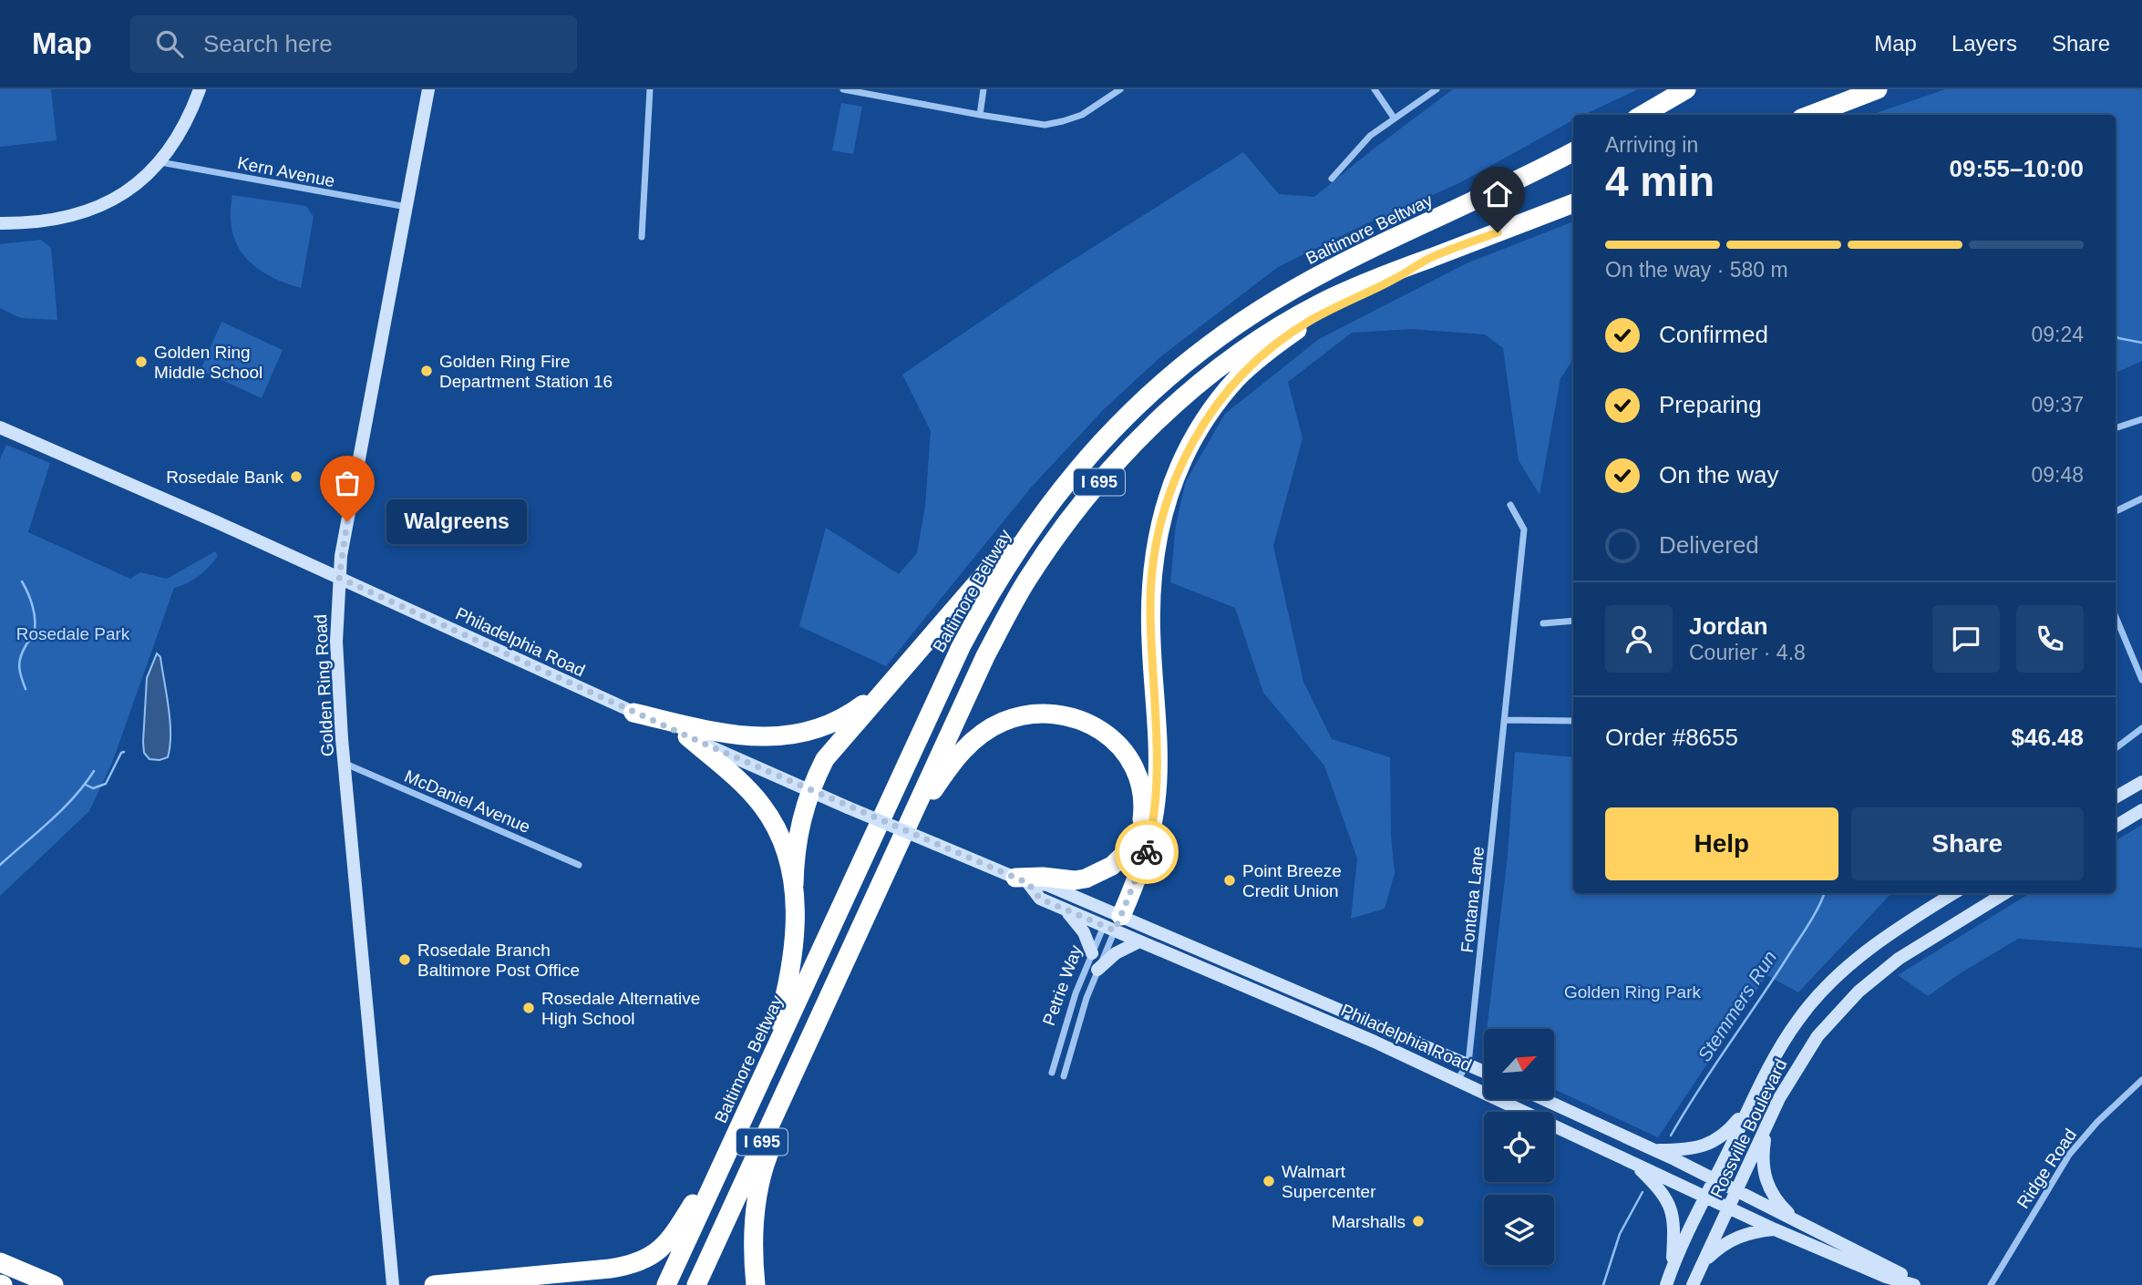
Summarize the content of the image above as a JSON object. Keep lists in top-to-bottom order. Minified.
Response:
{"streets":{"highway":["Baltimore Beltway","I 695"],"main road":["Philadelphia Road","Golden Ring Road","Rossville Boulevard"],"street":["Kern Avenue","McDaniel Avenue","Fontana Lane","Petrie Way","Ridge Road"]},"crossings":[["Kern Avenue","Golden Ring Road"],["Philadelphia Road","Golden Ring Road"],["Philadelphia Road","Fontana Lane"],["Philadelphia Road","Petrie Way"],["Philadelphia Road","Rossville Boulevard"],["Golden Ring Road","McDaniel Avenue"]],"water":["Stemmers Run"],"parks":["Rosedale Park","Golden Ring Park"],"places":["Golden Ring Middle School","Golden Ring Fire Department Station 16","Rosedale Bank","Walgreens","Point Breeze Credit Union","Rosedale Branch Baltimore Post Office","Rosedale Alternative High School","Walmart Supercenter","Marshalls"],"north":"top right","page":{"header":"Map","search":"Search here","nav":["Map","Layers","Share"],"heading":["4 min","Arriving in","09:55–10:00"],"panel":["Jordan","Courier · 4.8","Order #8655","$46.48"],"bar":"On the way · 580 m","list":[["Confirmed","09:24"],["Preparing","09:37"],["On the way","09:48"],"Delivered"],"bubble":"Walgreens","buttons":["Help","Share"]}}
